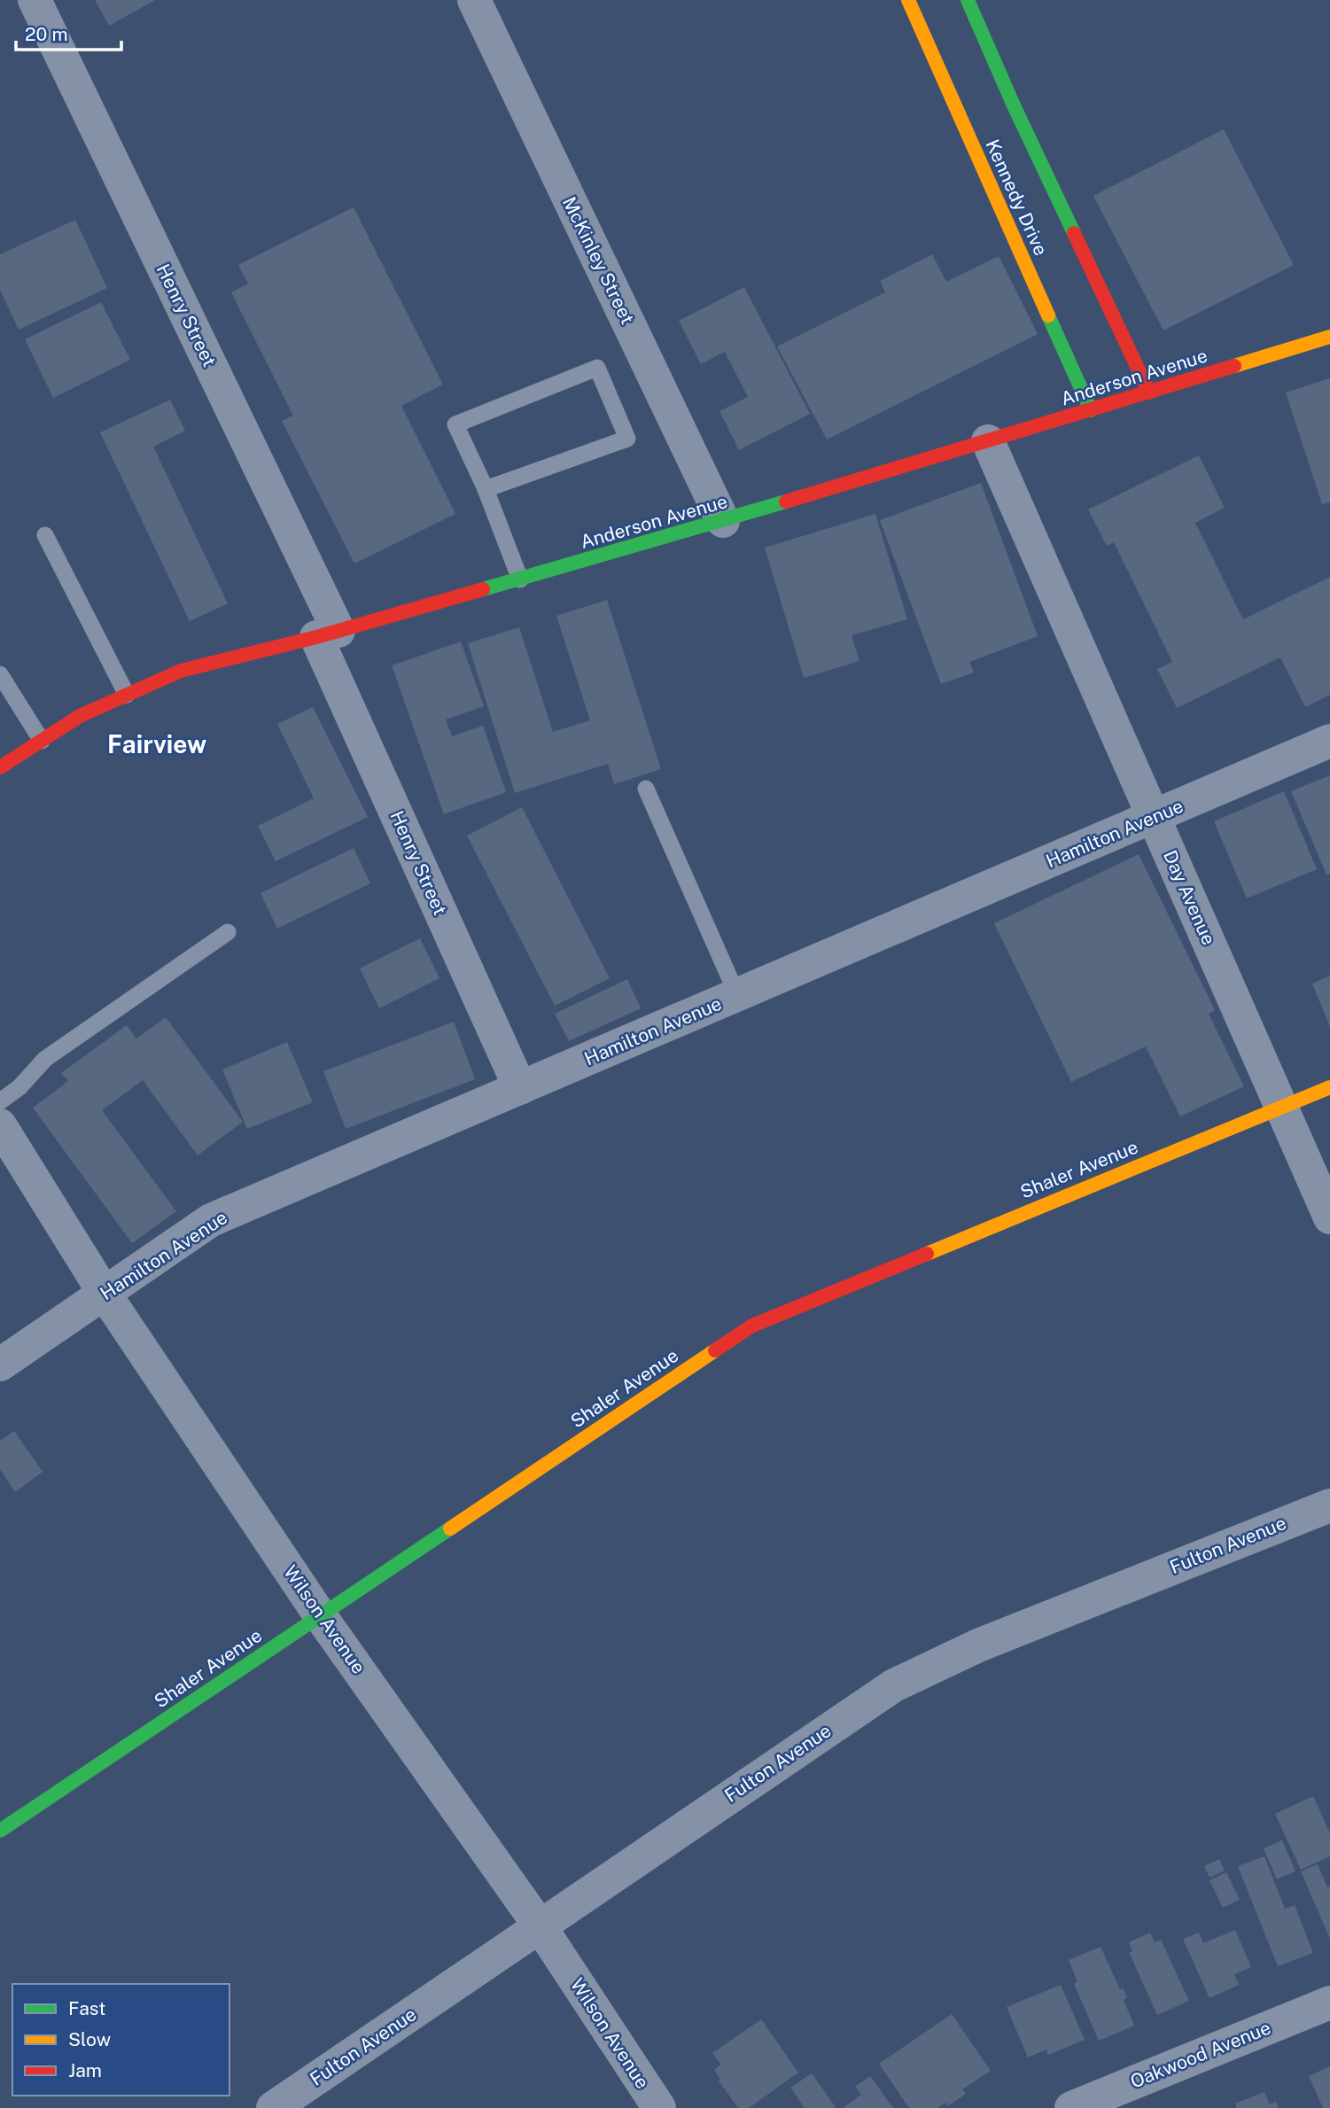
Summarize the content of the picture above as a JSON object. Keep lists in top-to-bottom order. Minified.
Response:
{"streets":{"street":["Kennedy Drive","McKinley Street","Henry Street","Anderson Avenue","Hamilton Avenue","Day Avenue","Shaler Avenue","Fulton Avenue","Wilson Avenue","Oakwood Avenue"]},"crossings":[["Kennedy Drive","Anderson Avenue"],["McKinley Street","Anderson Avenue"],["Henry Street","Anderson Avenue"],["Henry Street","Hamilton Avenue"],["Anderson Avenue","Day Avenue"],["Hamilton Avenue","Day Avenue"],["Hamilton Avenue","Wilson Avenue"],["Day Avenue","Shaler Avenue"],["Shaler Avenue","Wilson Avenue"],["Fulton Avenue","Wilson Avenue"]],"districts":["Fairview"],"legend":["Fast","Slow","Jam"],"scale_bar":"20 m"}
